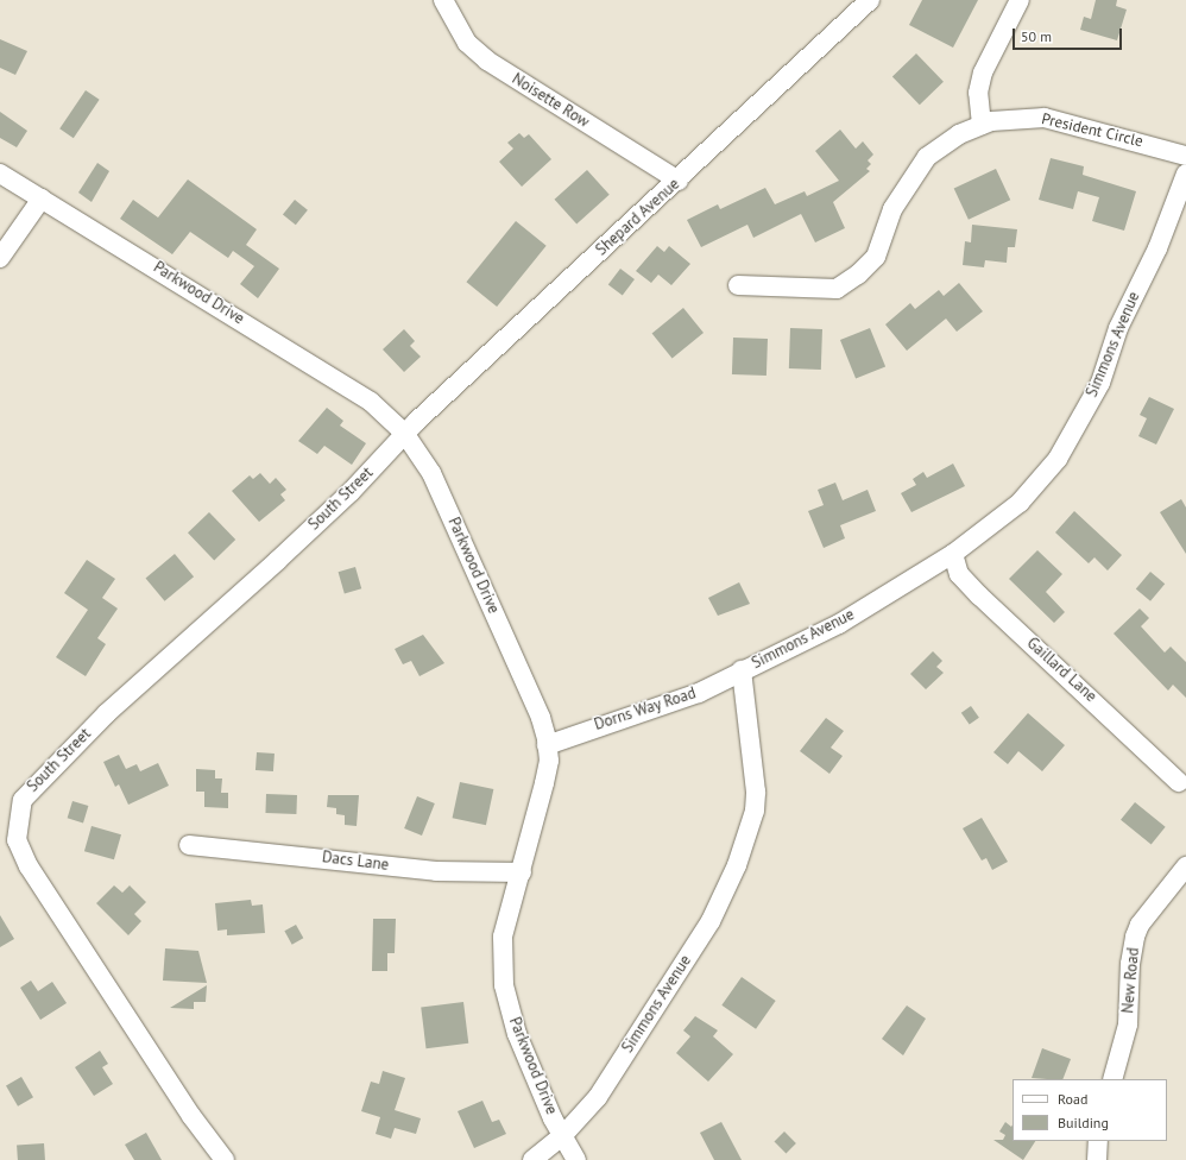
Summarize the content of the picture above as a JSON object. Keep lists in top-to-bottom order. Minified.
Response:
{"streets":{"street":["Noisette Row","President Circle","Shepard Avenue","Parkwood Drive","Simmons Avenue","South Street","Gaillard Lane","Dorns Way Road","Dacs Lane","New Road"]},"crossings":[["Noisette Row","Shepard Avenue"],["Shepard Avenue","Parkwood Drive"],["Shepard Avenue","South Street"],["Parkwood Drive","Simmons Avenue"],["Parkwood Drive","South Street"],["Parkwood Drive","Dorns Way Road"],["Parkwood Drive","Dacs Lane"],["Simmons Avenue","Gaillard Lane"],["Simmons Avenue","Dorns Way Road"]],"legend":["Road","Building"],"scale_bar":"50 m"}
